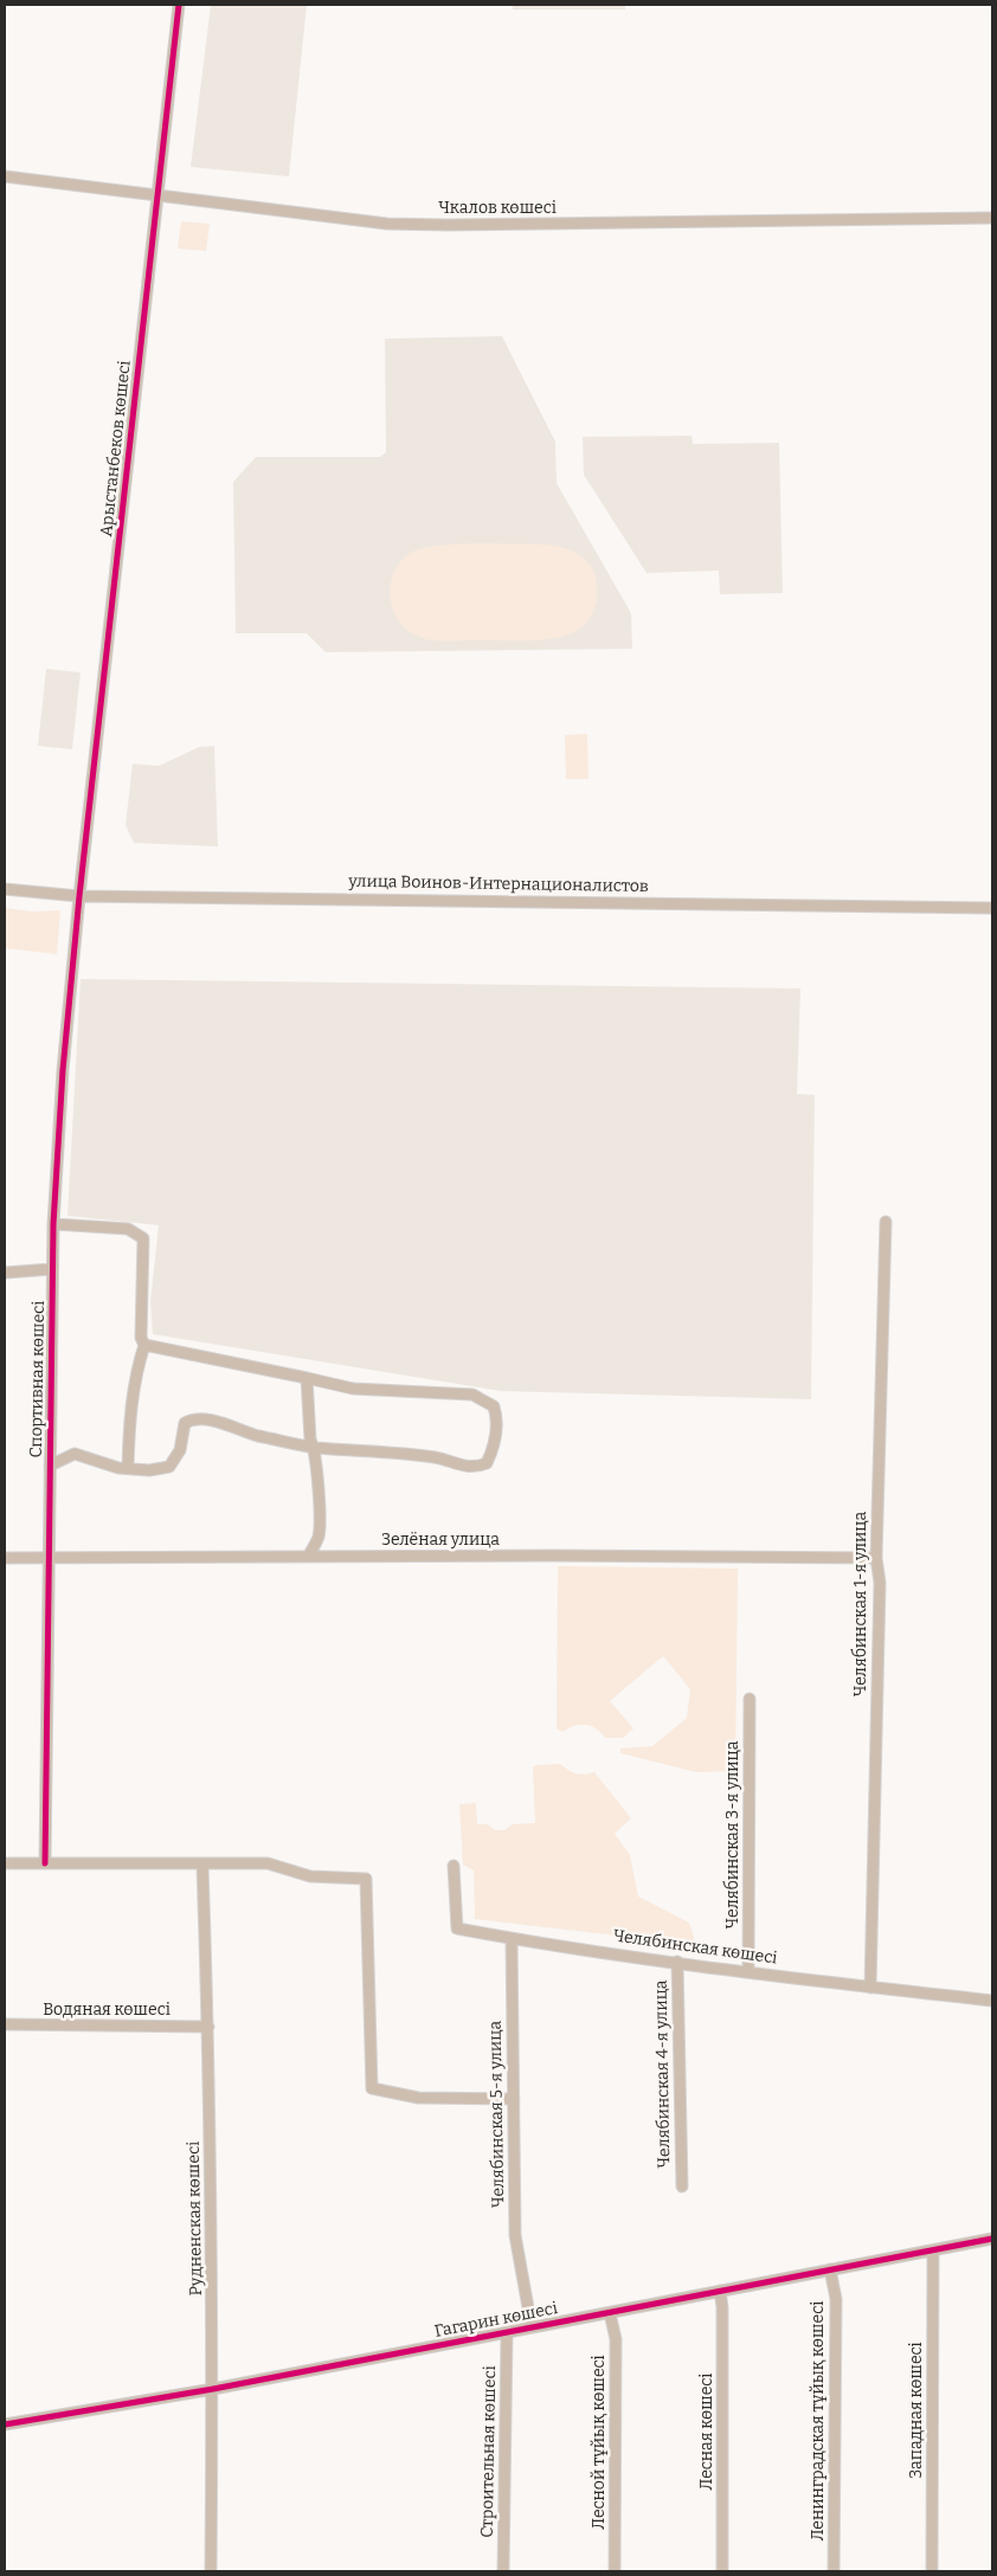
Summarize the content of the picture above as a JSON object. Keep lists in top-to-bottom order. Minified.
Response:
{"streets":{"street":["Чкалов көшесі","Арыстанбеков көшесі","улица Воинов-Интернационалистов","Спортивная көшесі","Зелёная улица","Челябинская 1-я улица","Челябинская 3-я улица","Челябинская көшесі","Водяная көшесі","Челябинская 4-я улица","Челябинская 5-я улица","Рудненская көшесі","Гагарин көшесі","Западная көшесі","Ленинградская тұйық көшесі","Лесная көшесі","Лесной тұйық көшесі","Строительная көшесі"]},"crossings":[["Чкалов көшесі","Арыстанбеков көшесі"],["Арыстанбеков көшесі","улица Воинов-Интернационалистов"],["Арыстанбеков көшесі","Спортивная көшесі"],["улица Воинов-Интернационалистов","Спортивная көшесі"],["Спортивная көшесі","Зелёная улица"],["Зелёная улица","Челябинская 1-я улица"],["Челябинская 1-я улица","Челябинская көшесі"],["Челябинская 3-я улица","Челябинская көшесі"],["Челябинская көшесі","Челябинская 4-я улица"],["Челябинская көшесі","Челябинская 5-я улица"],["Водяная көшесі","Рудненская көшесі"],["Челябинская 5-я улица","Гагарин көшесі"],["Рудненская көшесі","Гагарин көшесі"],["Гагарин көшесі","Западная көшесі"],["Гагарин көшесі","Ленинградская тұйық көшесі"],["Гагарин көшесі","Лесная көшесі"],["Гагарин көшесі","Лесной тұйық көшесі"],["Гагарин көшесі","Строительная көшесі"]]}
